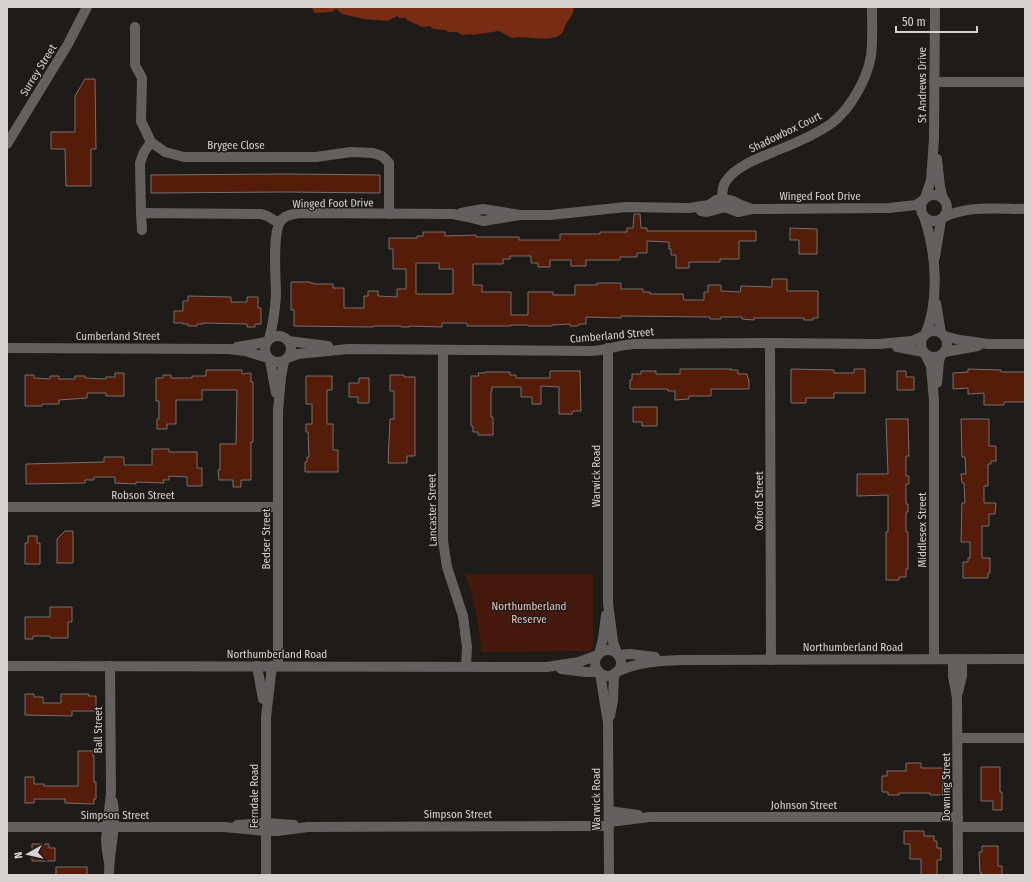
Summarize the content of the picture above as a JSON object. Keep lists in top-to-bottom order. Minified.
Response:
{"streets":{"street":["Surrey Street","St Andrews Drive","Shadowbox Court","Brygee Close","Winged Foot Drive","Cumberland Street","Warwick Road","Robson Street","Oxford Street","Lancaster Street","Middlesex Street","Bedser Street","Northumberland Road","Ball Street","Downing Street","Ferndale Road","Johnson Street","Simpson Street"]},"crossings":[["St Andrews Drive","Winged Foot Drive"],["Shadowbox Court","Winged Foot Drive"],["Brygee Close","Winged Foot Drive"],["Cumberland Street","Warwick Road"],["Cumberland Street","Oxford Street"],["Cumberland Street","Lancaster Street"],["Cumberland Street","Middlesex Street"],["Cumberland Street","Bedser Street"],["Warwick Road","Northumberland Road"],["Warwick Road","Johnson Street"],["Warwick Road","Simpson Street"],["Robson Street","Bedser Street"],["Oxford Street","Northumberland Road"],["Lancaster Street","Northumberland Road"],["Middlesex Street","Northumberland Road"],["Bedser Street","Northumberland Road"],["Bedser Street","Ferndale Road"],["Northumberland Road","Ball Street"],["Northumberland Road","Downing Street"],["Northumberland Road","Ferndale Road"],["Ball Street","Simpson Street"],["Downing Street","Johnson Street"],["Ferndale Road","Simpson Street"],["Johnson Street","Simpson Street"]],"parks":["Northumberland Reserve"],"scale_bar":"50 m","north":"left"}
